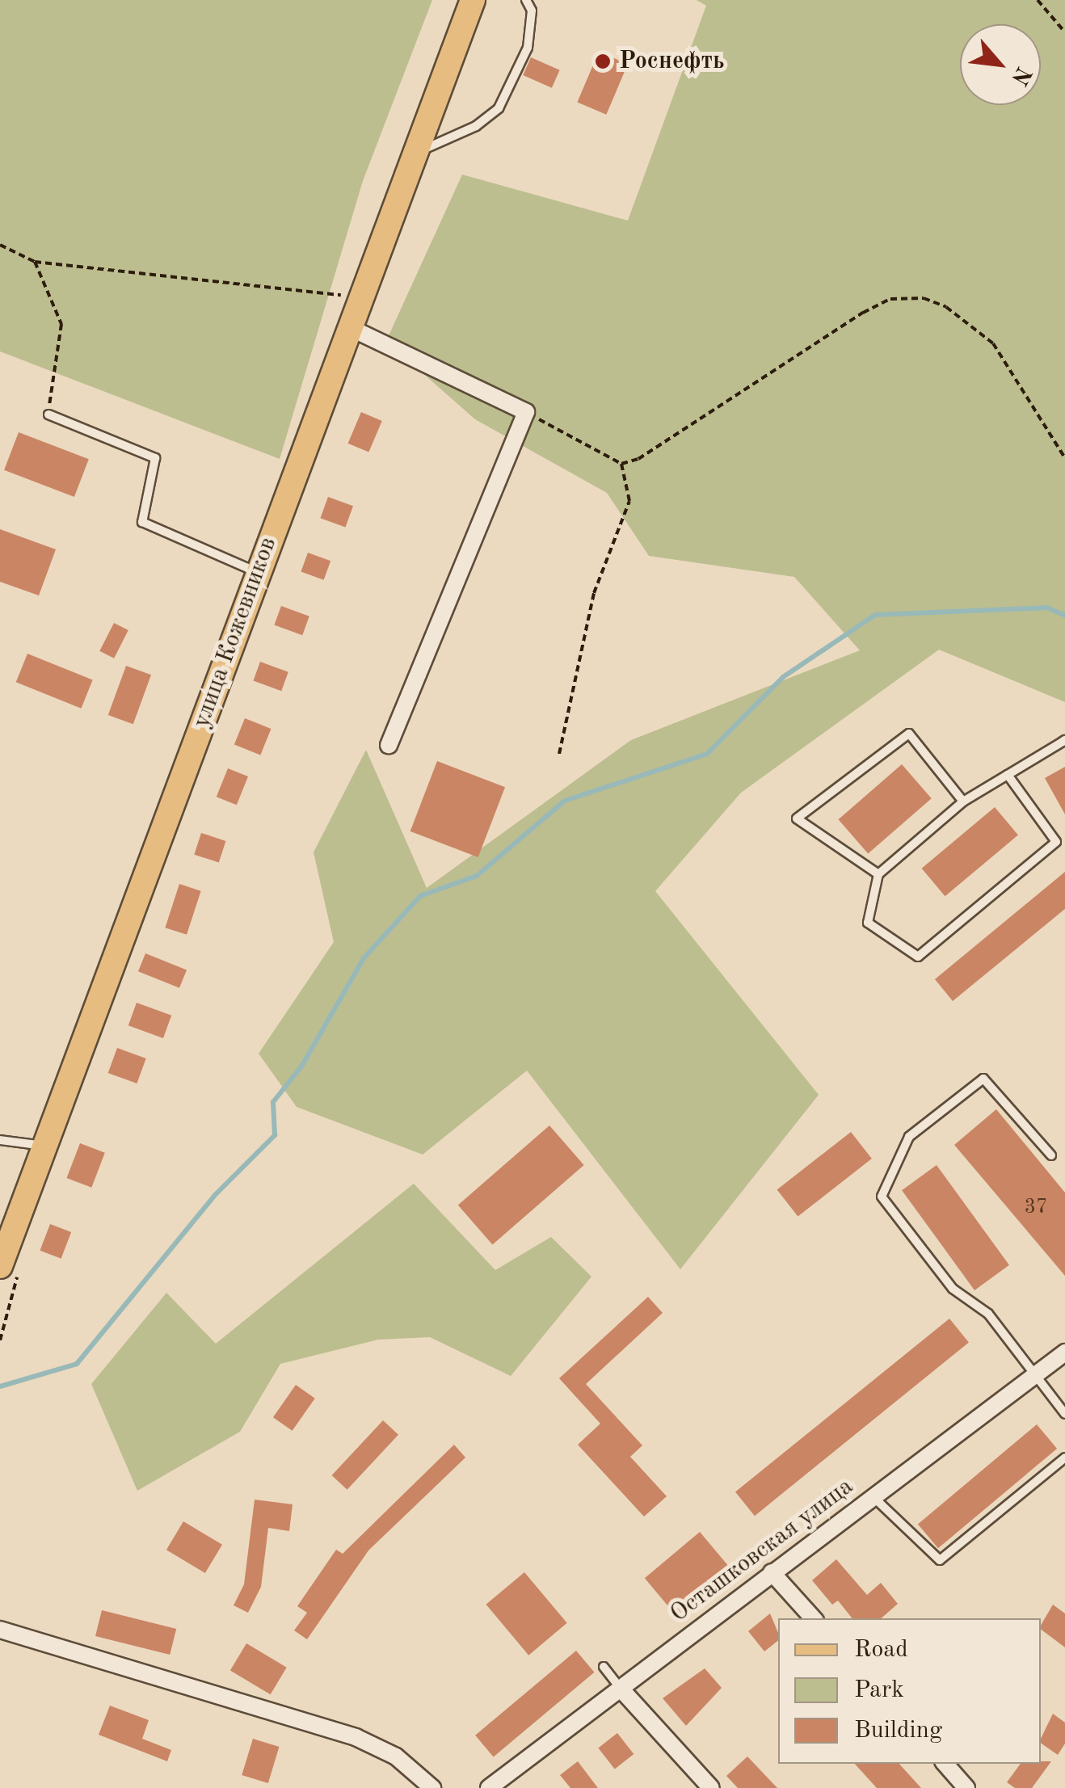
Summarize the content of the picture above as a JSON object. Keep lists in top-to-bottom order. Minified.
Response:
{"streets":{"main road":["улица Кожевников"],"street":["Осташковская улица"]},"places":["Роснефть"],"house_numbers":["37"],"legend":["Road","Park","Building"],"north":"bottom right"}
